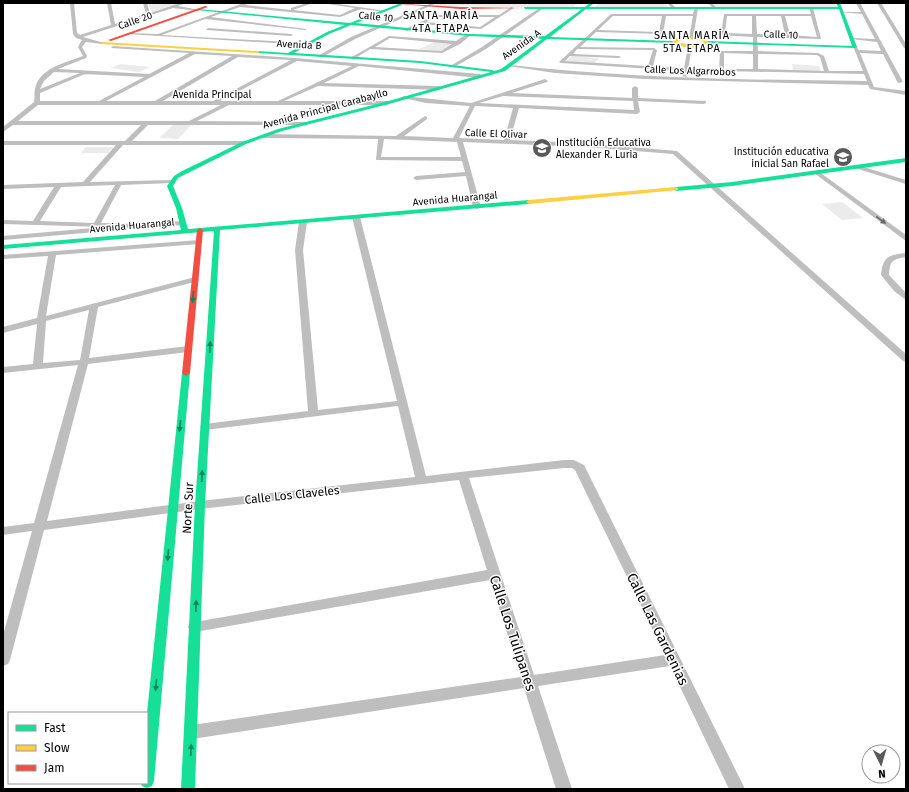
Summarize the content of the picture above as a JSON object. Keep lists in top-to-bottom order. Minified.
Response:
{"streets":{"street":["Calle 10","Calle 20","Avenida B","Avenida A","Calle Los Algarrobos","Avenida Principal","Avenida Principal Carabayllo","Calle El Olivar","Avenida Huarangal","Calle Los Claveles","Norte Sur","Calle Las Gardenias","Calle Los Tulipanes"]},"crossings":[["Calle 10","Calle 20"],["Calle 10","Avenida A"],["Calle 20","Avenida B"],["Avenida B","Avenida A"],["Avenida B","Avenida Principal Carabayllo"],["Avenida A","Calle Los Algarrobos"],["Avenida A","Avenida Principal Carabayllo"],["Avenida Principal","Avenida Principal Carabayllo"],["Avenida Principal Carabayllo","Calle El Olivar"],["Calle El Olivar","Avenida Huarangal"],["Avenida Huarangal","Norte Sur"],["Calle Los Claveles","Norte Sur"],["Calle Los Claveles","Calle Las Gardenias"],["Calle Los Claveles","Calle Los Tulipanes"]],"districts":["SANTA MARÍA 4TA ETAPA","SANTA MARÍA 5TA ETAPA"],"places":{"school or university":["Institución Educativa Alexander R. Luria","Institución educativa inicial San Rafael"]},"legend":["Fast","Slow","Jam"],"north":"bottom"}
